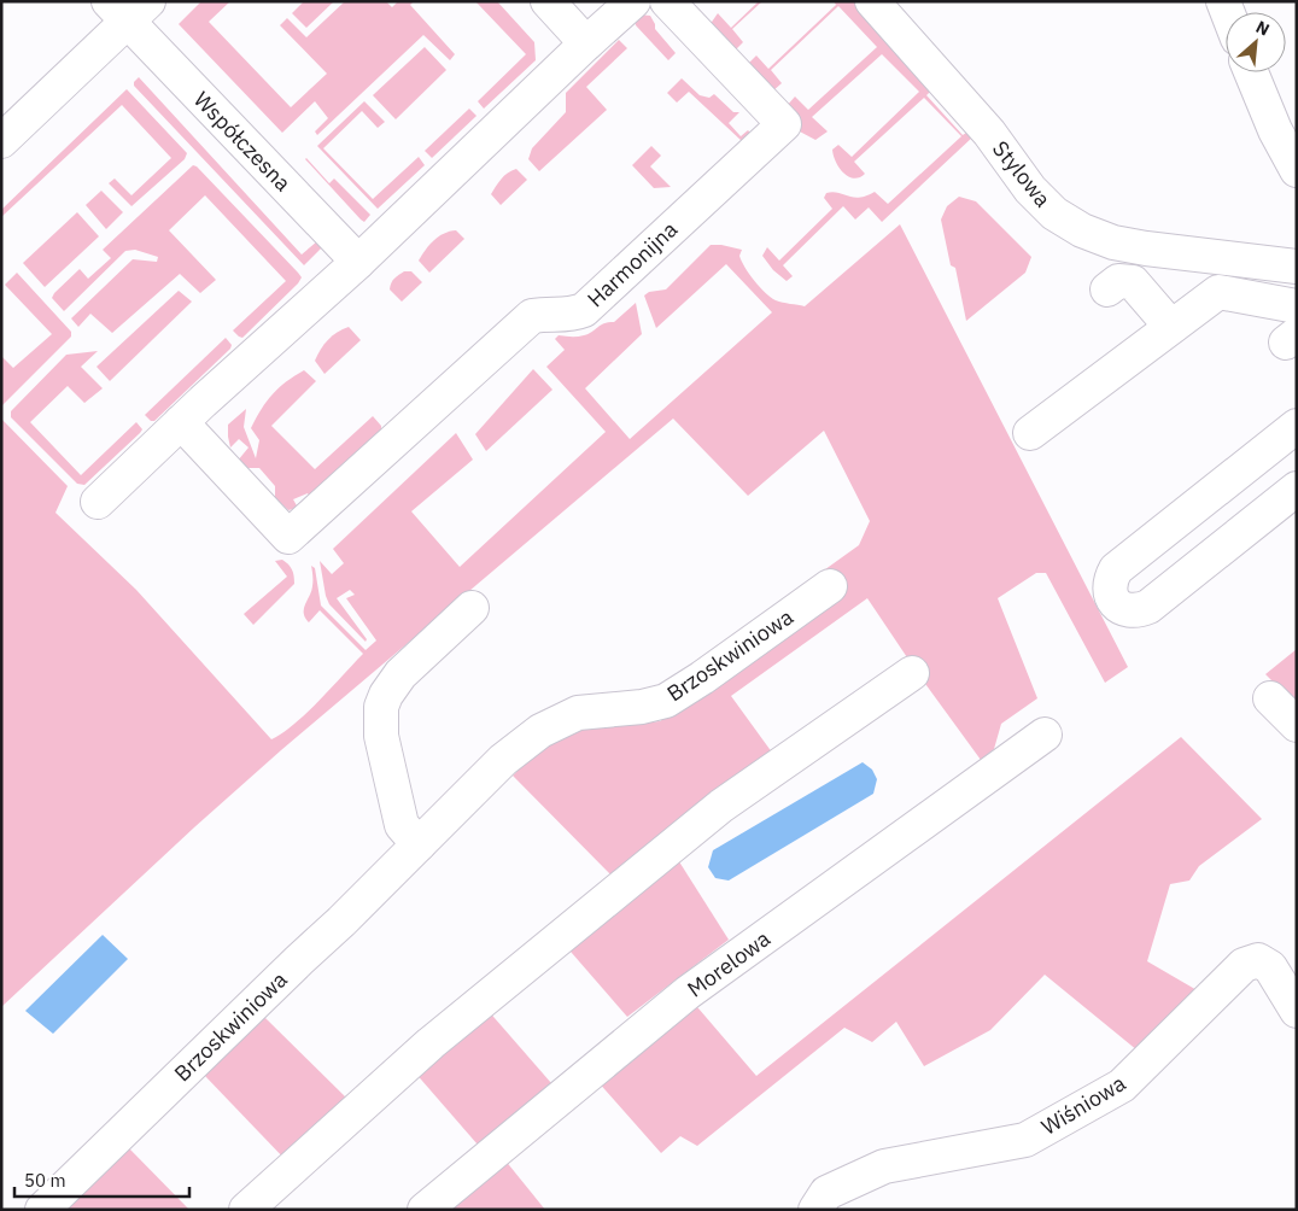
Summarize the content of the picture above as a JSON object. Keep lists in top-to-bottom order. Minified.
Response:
{"streets":{"street":["Współczesna","Stylowa","Harmonijna","Brzoskwiniowa","Morelowa","Wiśniowa"]},"scale_bar":"50 m","north":"top right"}
